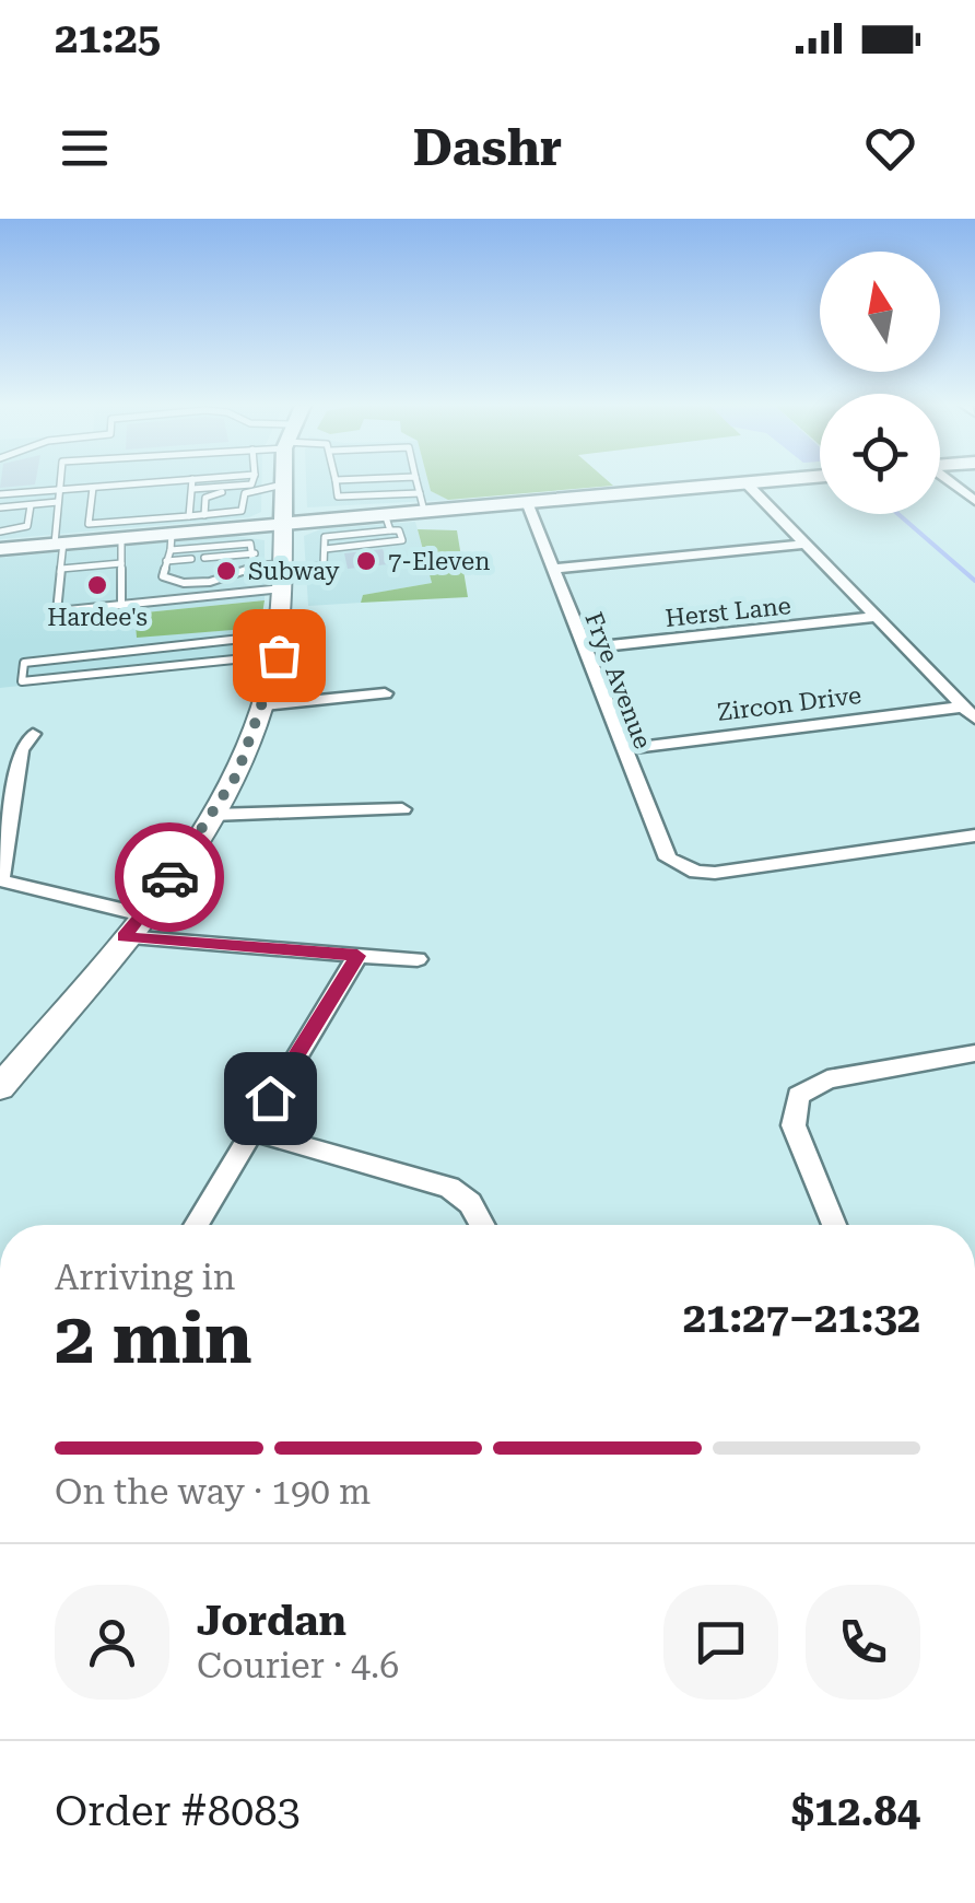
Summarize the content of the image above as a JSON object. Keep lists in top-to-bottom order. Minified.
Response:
{"streets":{"street":["Herst Lane","Frye Avenue","Zircon Drive"]},"crossings":[["Herst Lane","Frye Avenue"],["Frye Avenue","Zircon Drive"]],"places":["7-Eleven","Subway","Hardee's"],"north":"top","page":{"status":"21:25","header":"Dashr","heading":["2 min","Arriving in","21:27–21:32"],"panel":["Jordan","Courier · 4.6","Order #8083","$12.84"],"bar":"On the way · 190 m"}}
